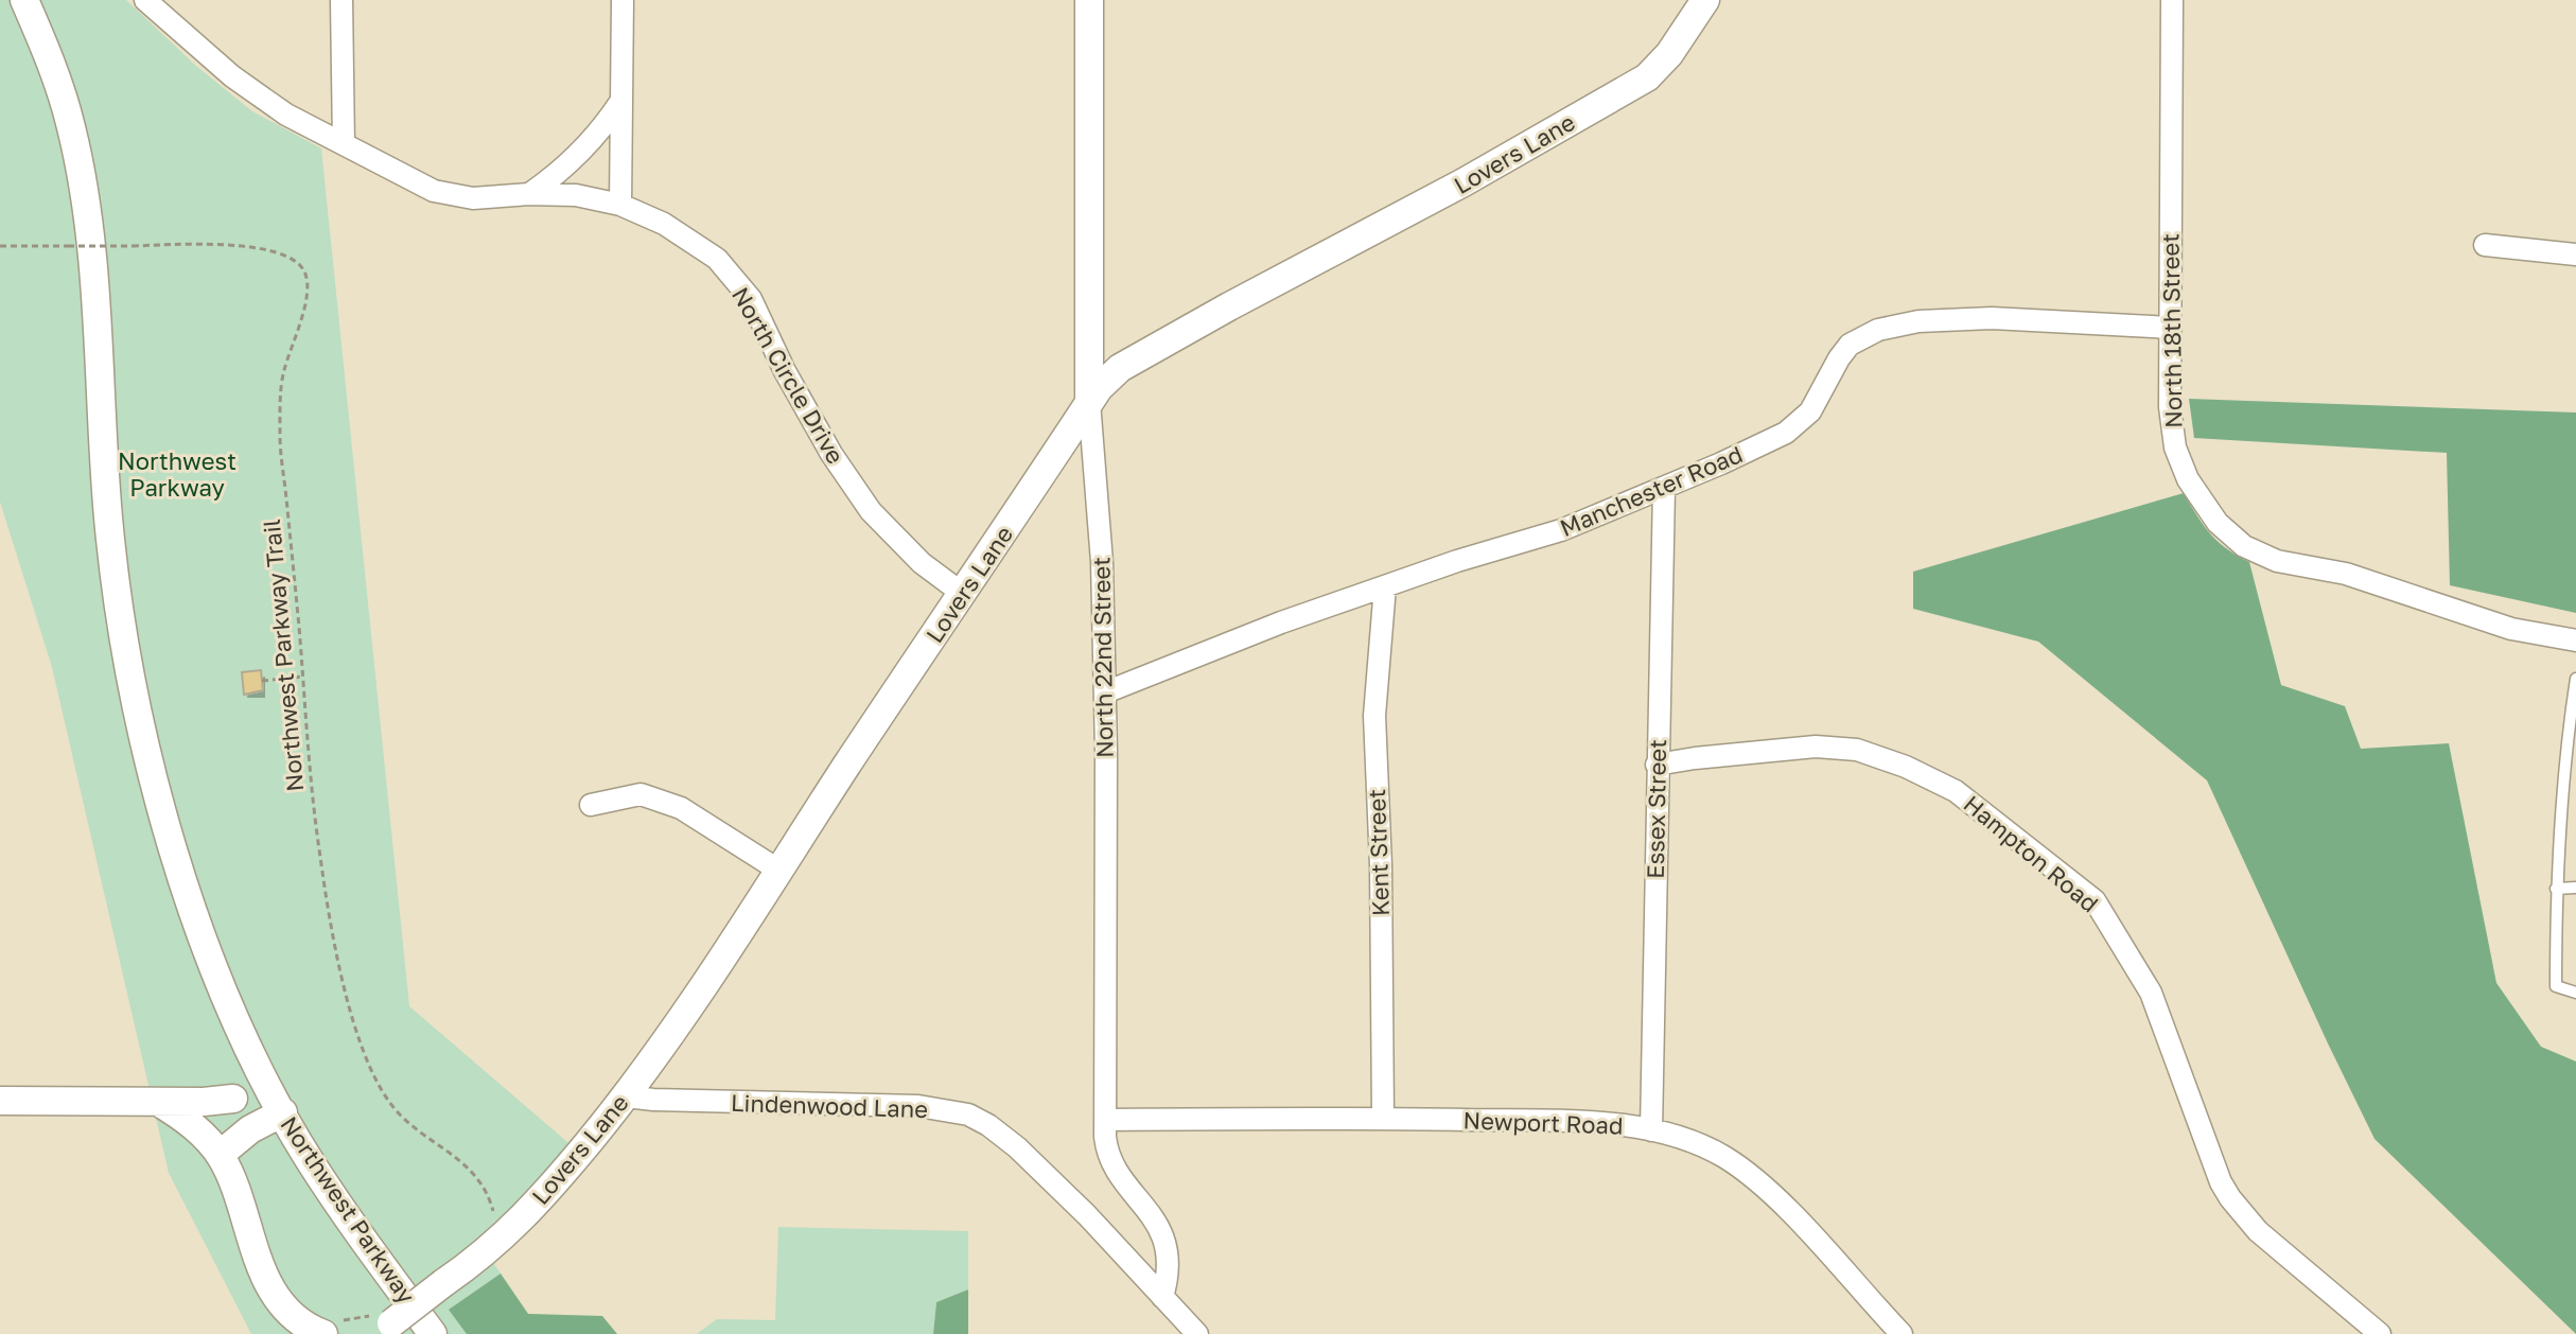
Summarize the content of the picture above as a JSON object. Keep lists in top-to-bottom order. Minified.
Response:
{"streets":{"street":["Lovers Lane","North 18th Street","North Circle Drive","Manchester Road","North 22nd Street","Essex Street","Kent Street","Hampton Road","Lindenwood Lane","Newport Road","Northwest Parkway"],"path":["Northwest Parkway Trail"]},"crossings":[["Lovers Lane","North Circle Drive"],["Lovers Lane","North 22nd Street"],["Lovers Lane","Lindenwood Lane"],["North 18th Street","Manchester Road"],["Manchester Road","North 22nd Street"],["Manchester Road","Essex Street"],["Manchester Road","Kent Street"],["North 22nd Street","Lindenwood Lane"],["North 22nd Street","Newport Road"],["Essex Street","Hampton Road"],["Essex Street","Newport Road"],["Kent Street","Newport Road"]],"parks":["Northwest Parkway"]}
